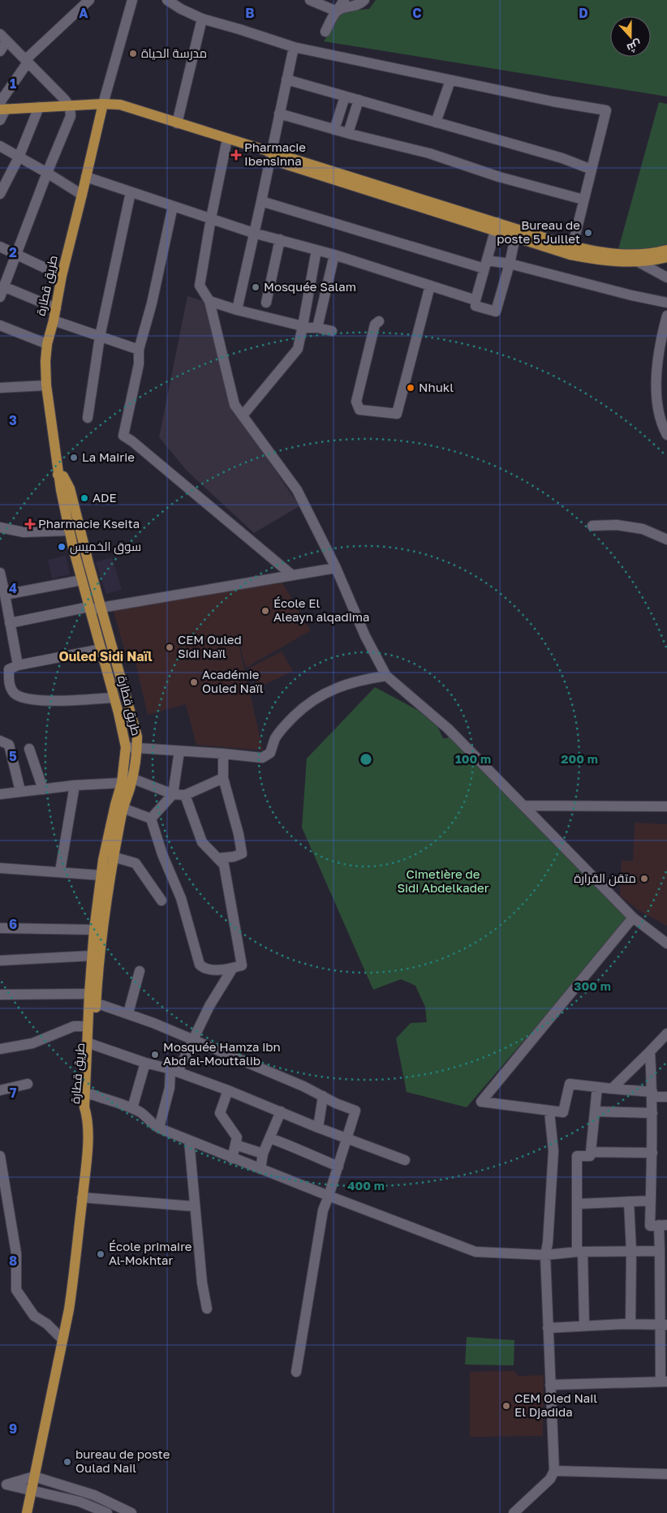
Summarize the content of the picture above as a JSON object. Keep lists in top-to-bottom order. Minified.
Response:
{"streets":{"main road":["طريق قطارة"]},"districts":["Ouled Sidi Naïl"],"parks":["Cimetière de Sidi Abdelkader"],"places":{"other":["مدرسة الحياة","Bureau de poste 5 Juillet","Mosquée Salam","Nhukl","La Mairie","ADE","سوق الخميس","École El Aleayn alqadima","CEM Ouled Sidi Naïl","Académie Ouled Naïl","متقن القرارة","Mosquée Hamza ibn Abd al-Mouttalib","École primaire Al-Mokhtar","CEM Oled Nail El Djadida","bureau de poste Oulad Nail"],"health":["Pharmacie Ibensinna","Pharmacie Kseita"]},"north":"bottom","grid":{"columns":["A","B","C","D"],"rows":["1","2","3","4","5","6","7","8","9"]},"rings":["100 m","200 m","300 m","400 m"]}
